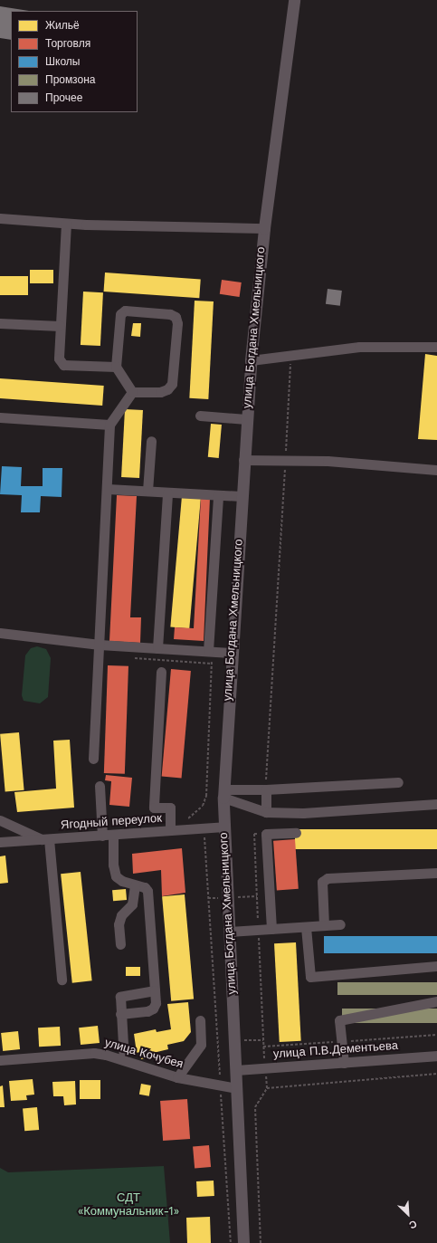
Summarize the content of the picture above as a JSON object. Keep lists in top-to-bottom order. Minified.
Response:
{"streets":{"main road":["улица Богдана Хмельницкого"],"street":["Ягодный переулок","улица П.В.Дементьева","улица Кочубея"]},"crossings":[["улица Богдана Хмельницкого","Ягодный переулок"],["улица Богдана Хмельницкого","улица П.В.Дементьева"],["улица Богдана Хмельницкого","улица Кочубея"]],"parks":["СДТ «Коммунальник-1»"],"legend":["Жильё","Торговля","Школы","Промзона","Прочее"],"north":"bottom right"}
